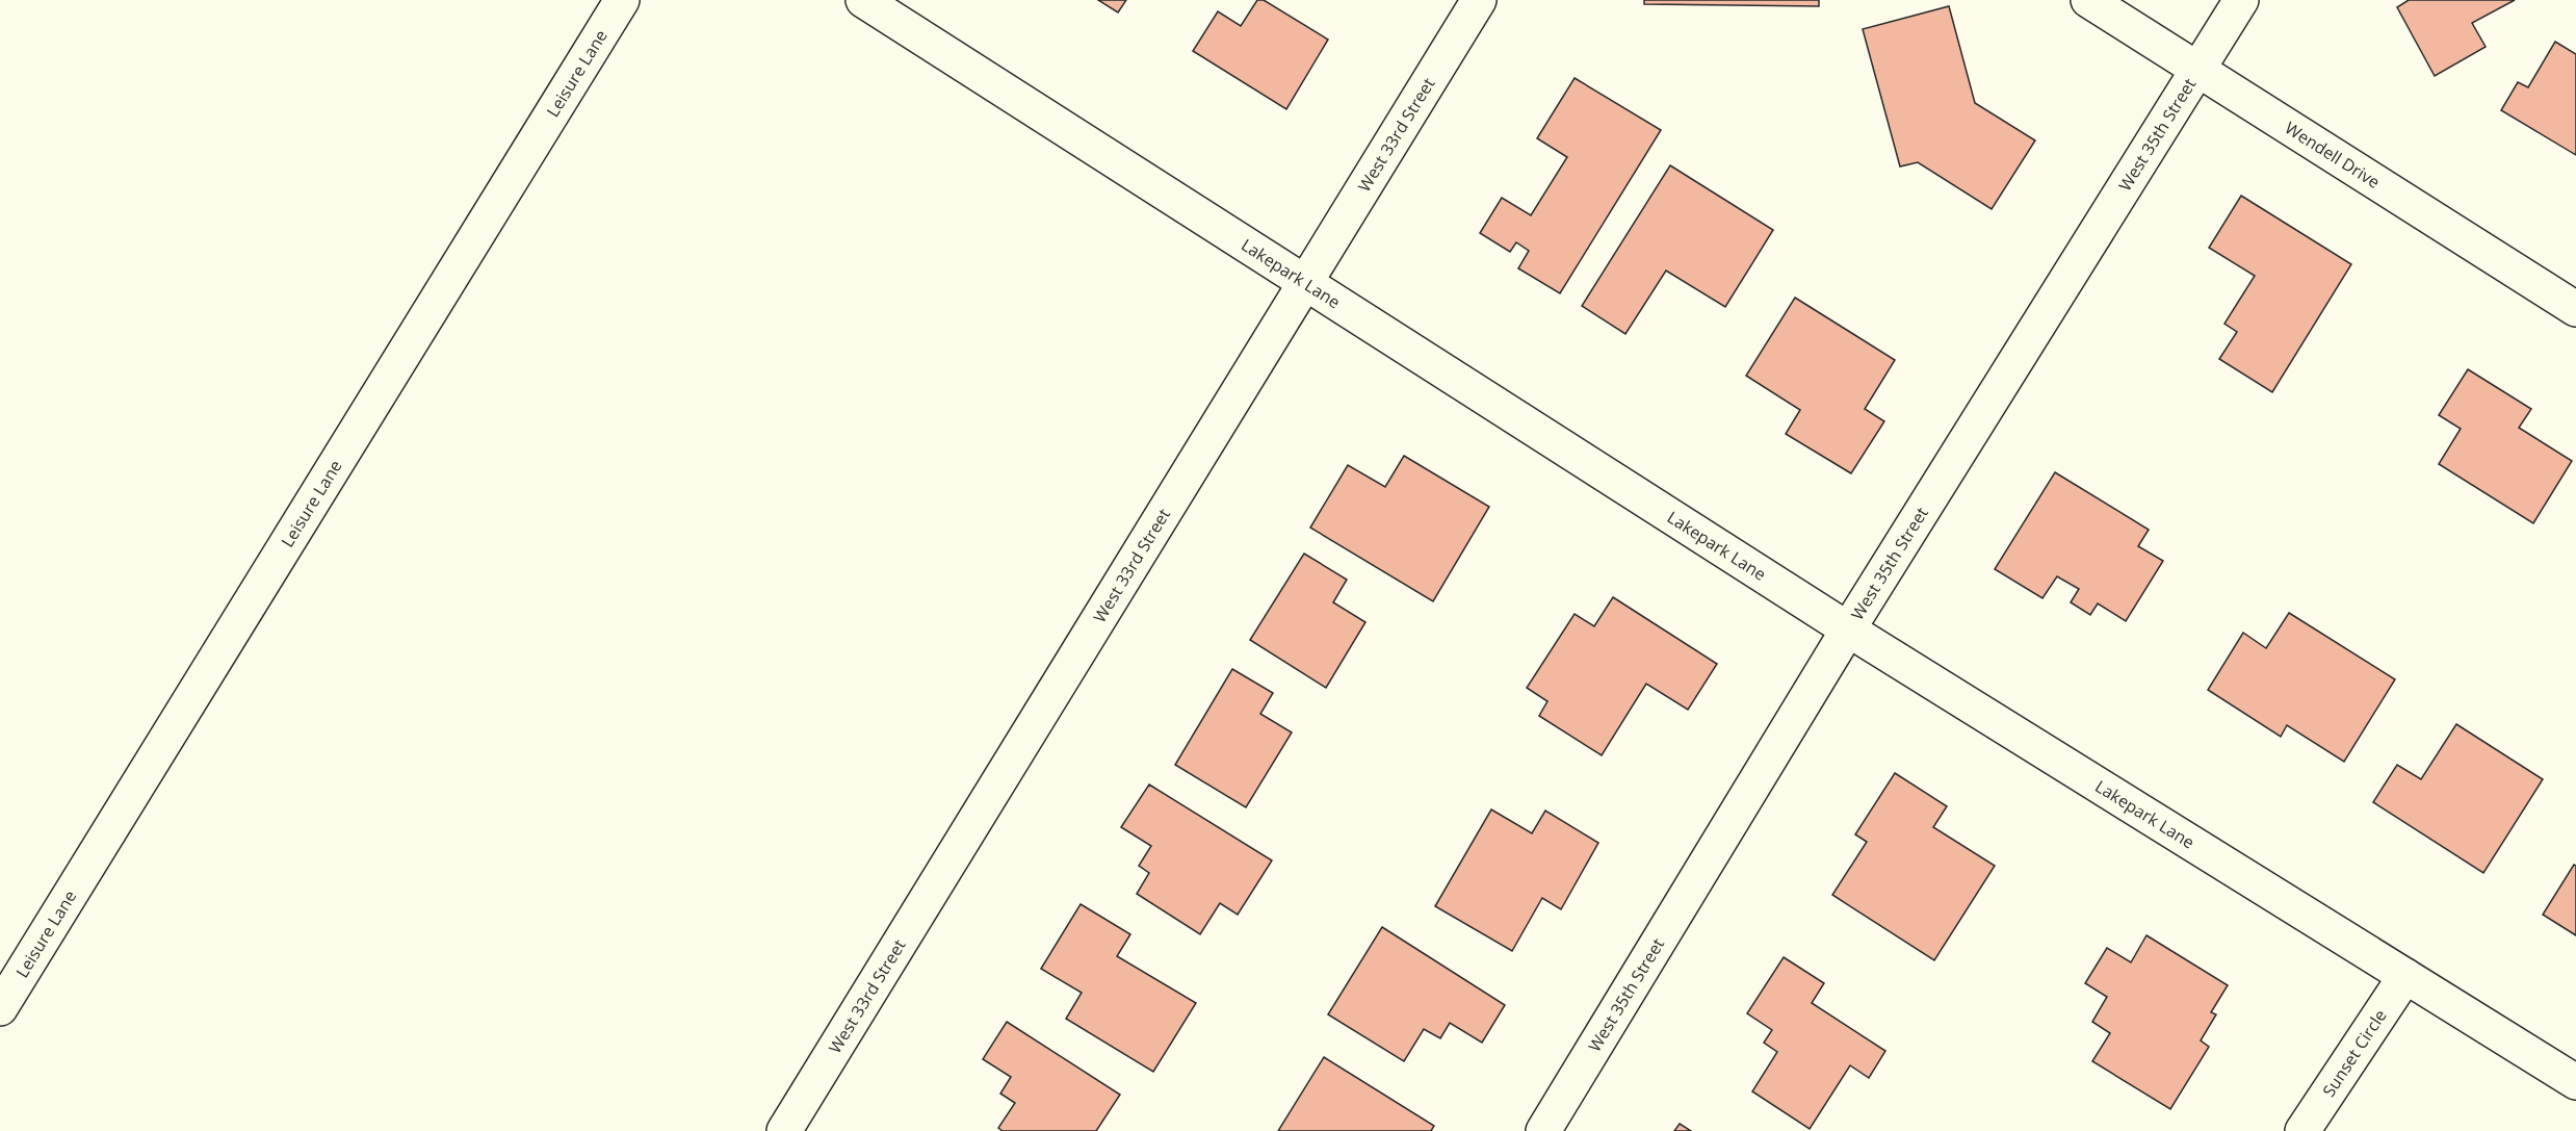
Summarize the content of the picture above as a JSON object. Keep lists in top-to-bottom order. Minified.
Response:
{"streets":{"street":["Leisure Lane","West 33rd Street","West 35th Street","Wendell Drive","Lakepark Lane","Sunset Circle"]},"crossings":[["West 33rd Street","Lakepark Lane"],["West 35th Street","Wendell Drive"],["West 35th Street","Lakepark Lane"],["Lakepark Lane","Sunset Circle"]]}
